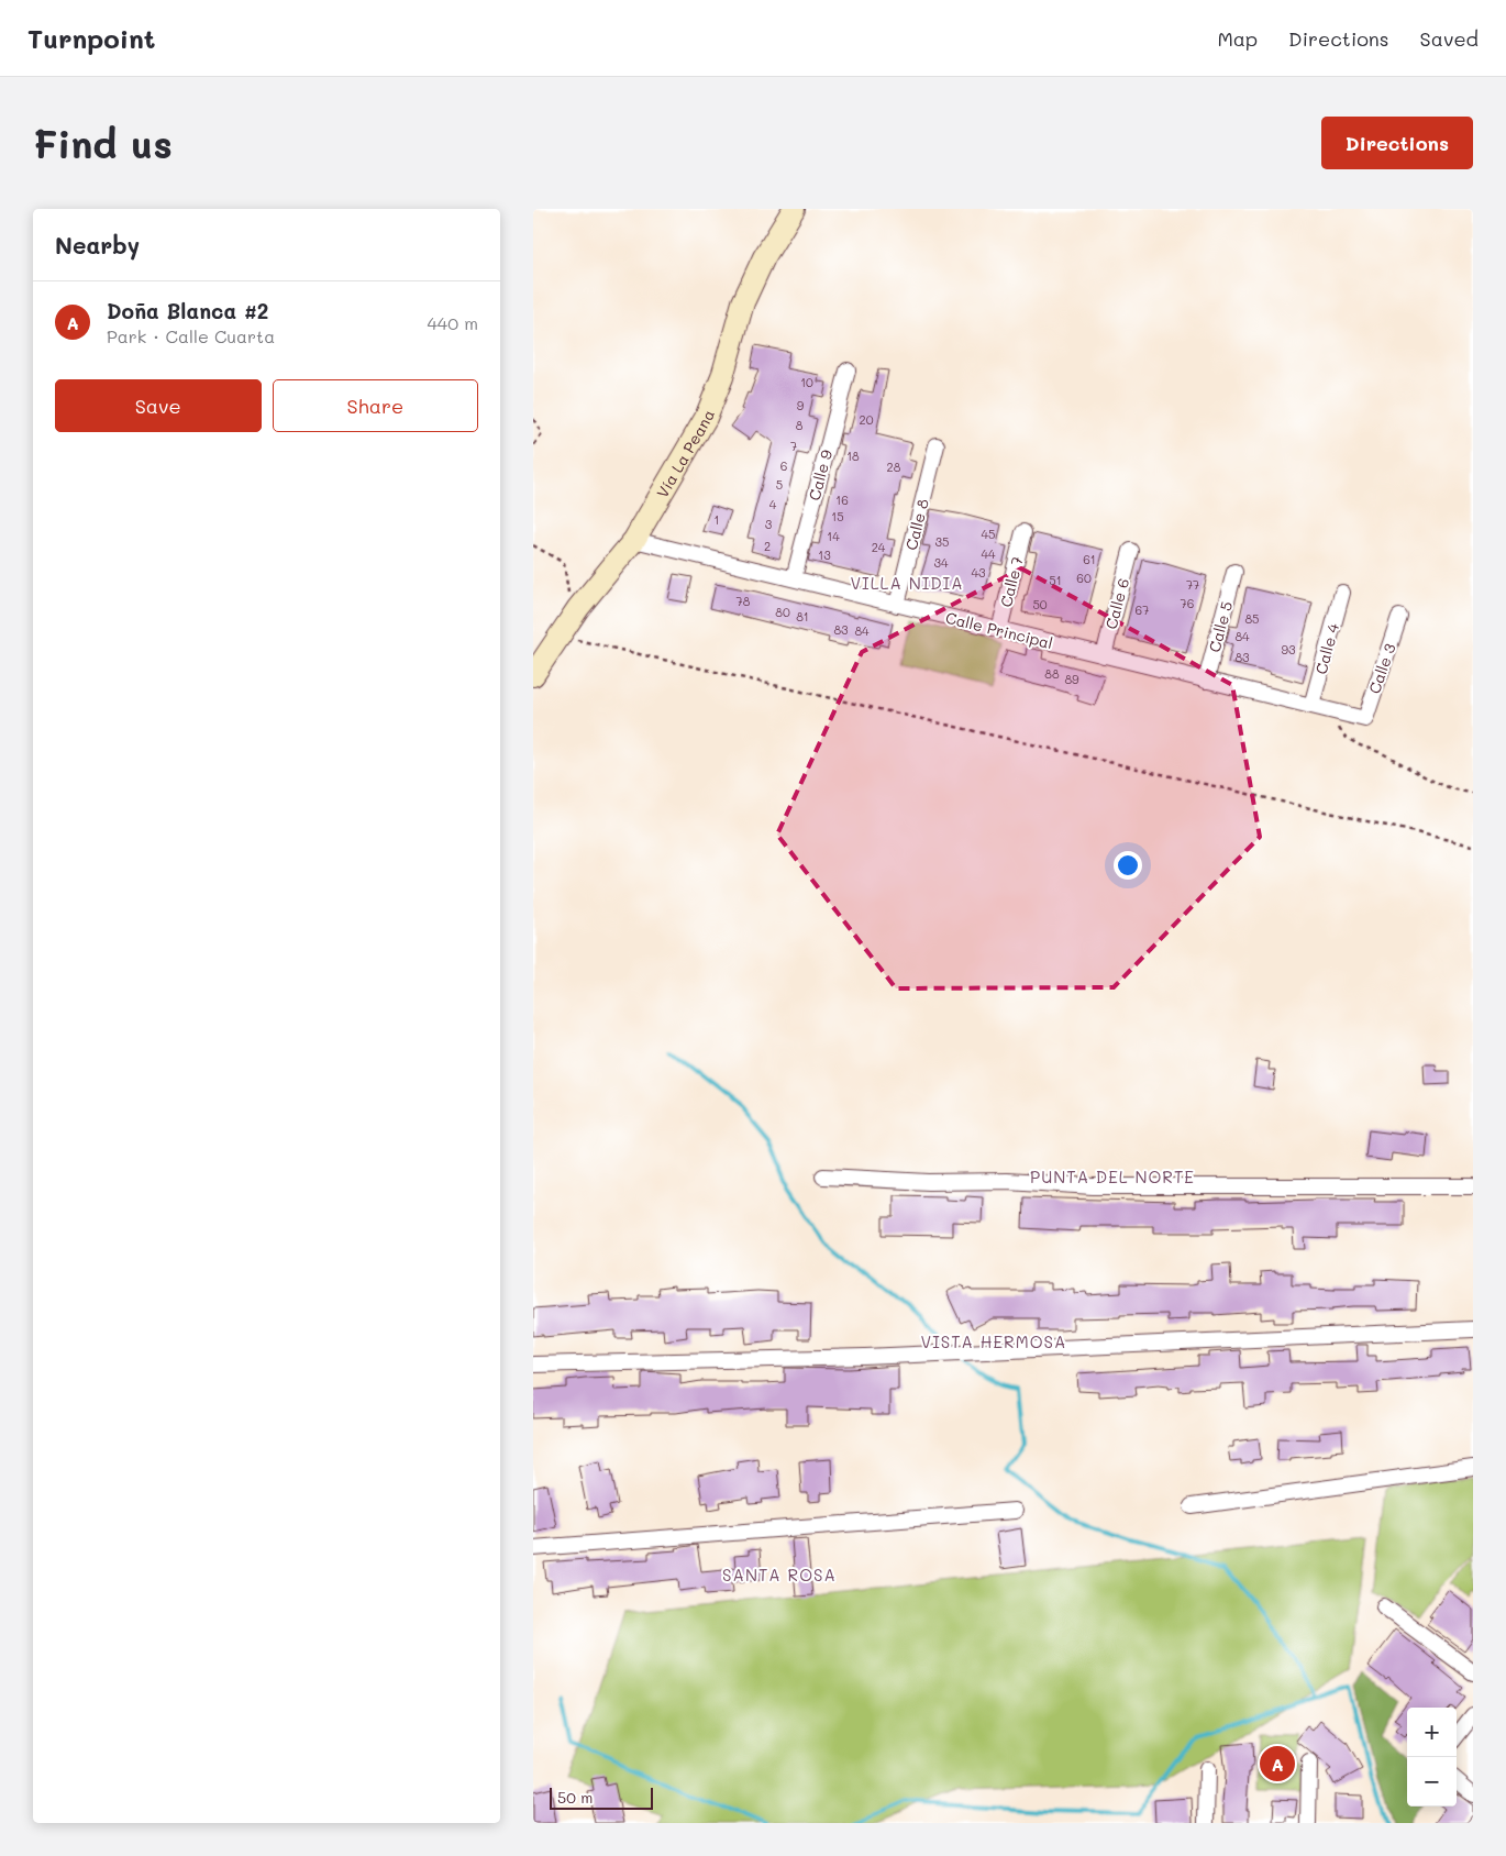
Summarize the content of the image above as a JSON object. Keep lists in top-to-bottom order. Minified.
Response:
{"streets":{"street":["Vía La Peana","Calle 9","Calle 8","Calle 7","Calle 6","Calle 5","Calle Principal","Calle 4","Calle 3"]},"crossings":[["Vía La Peana","Calle Principal"],["Calle 9","Calle Principal"],["Calle 8","Calle Principal"],["Calle 7","Calle Principal"],["Calle 6","Calle Principal"],["Calle 5","Calle Principal"],["Calle Principal","Calle 4"],["Calle Principal","Calle 3"]],"districts":["VILLA NIDIA","PUNTA DEL NORTE","VISTA HERMOSA","SANTA ROSA"],"house_numbers":["10","9","20","8","7","18","6","28","5","16","4","15","1","3","45","14","35","2","24","44","13","61","34","43","60","51","77","78","76","50","67","80","81","85","83","84","84","93","83","88","89"],"scale_bar":"50 m","page":{"header":"Turnpoint","nav":["Map","Directions","Saved"],"buttons":["Directions",["Save","Share"]],"title":"Find us","heading":"Nearby","list":[{"mark":"A","name":"Doña Blanca #2","note":"Park · Calle Cuarta","value":"440 m"}],"map_buttons":["+","−"],"pins":"A","scale":"50 m"}}
